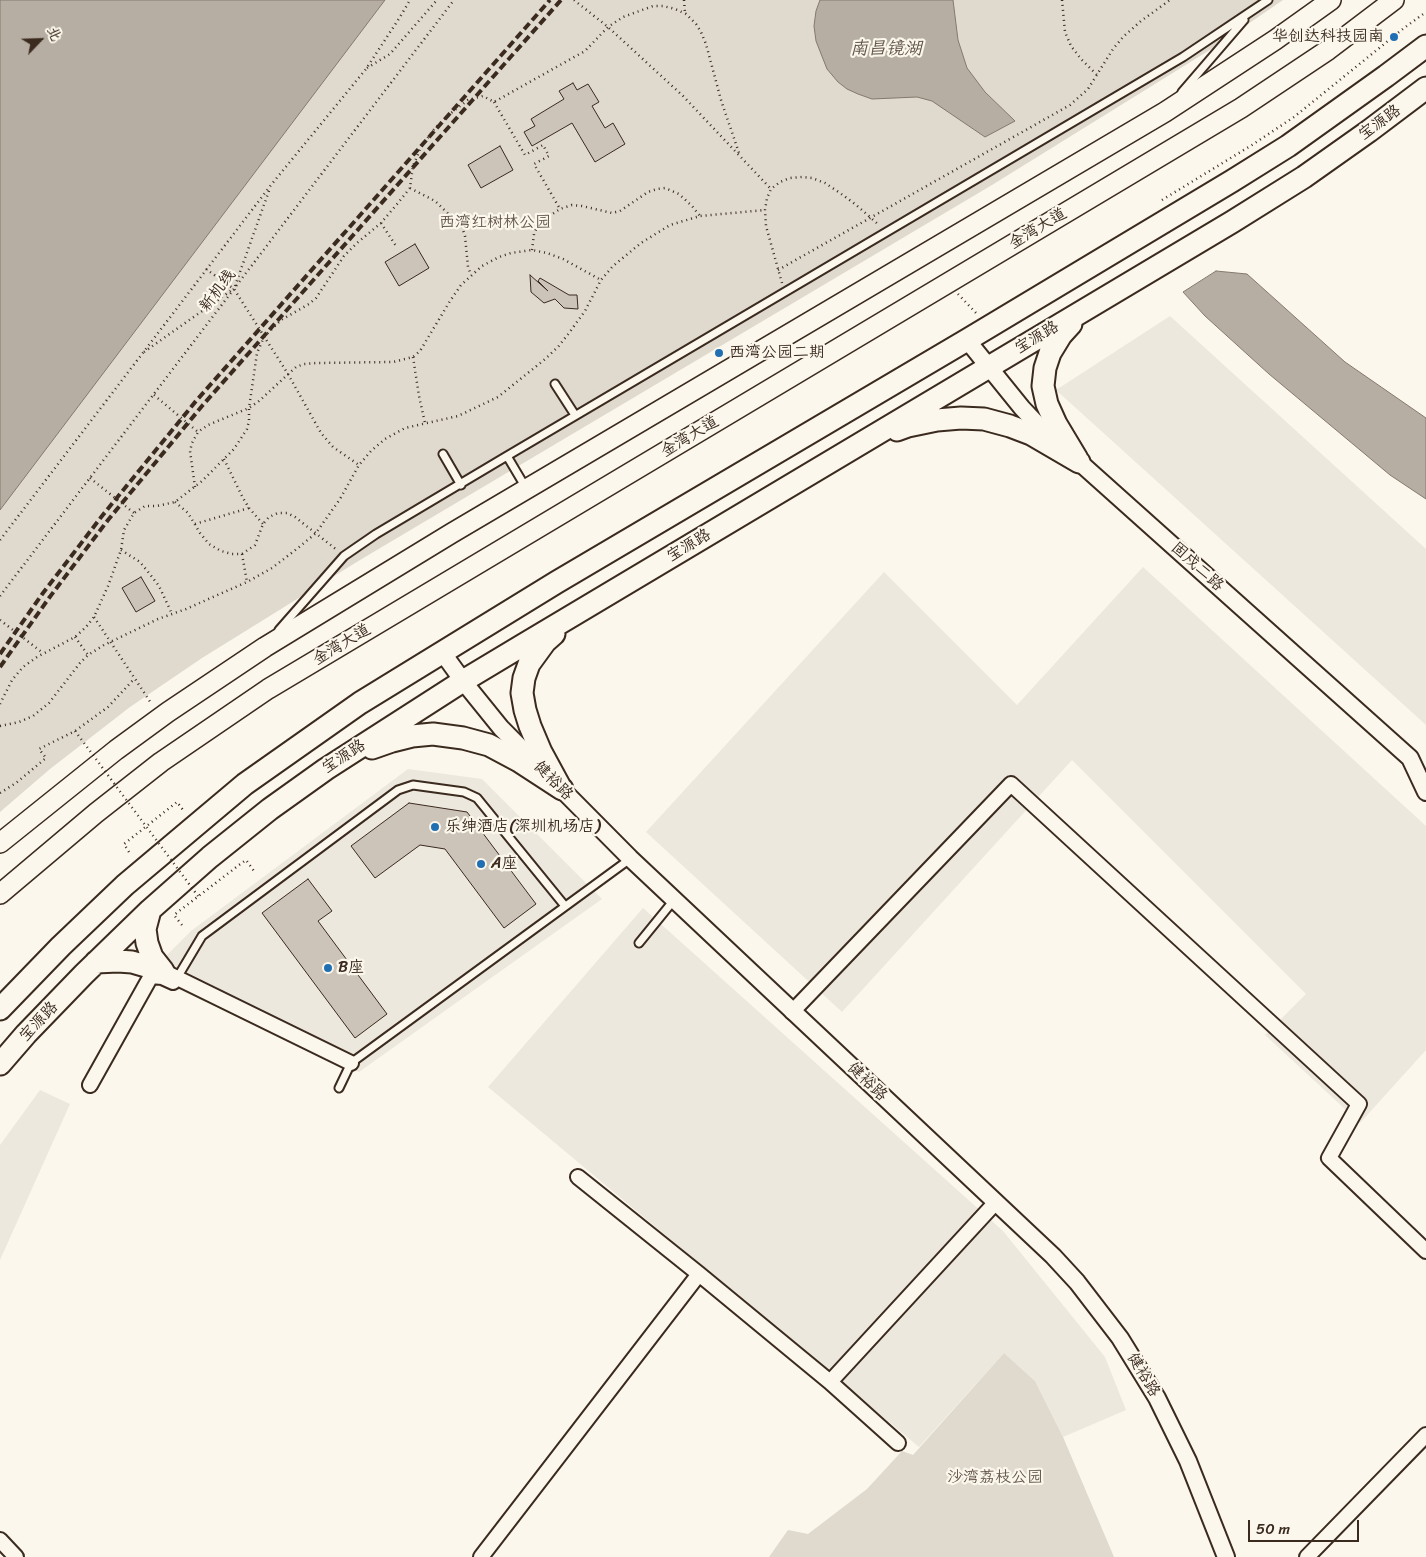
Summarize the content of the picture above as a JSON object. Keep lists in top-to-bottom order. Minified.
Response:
{"streets":{"main road":["宝源路","金湾大道"],"street":["固戍二路","健裕路"],"path":["新机线"]},"crossings":[["宝源路","固戍二路"],["宝源路","健裕路"]],"water":["南昌镜湖"],"parks":["西湾红树林公园","沙湾荔枝公园"],"places":["华创达科技园南","西湾公园二期","乐绅酒店(深圳机场店)","A座","B座"],"scale_bar":"50 m","north":"top right"}
